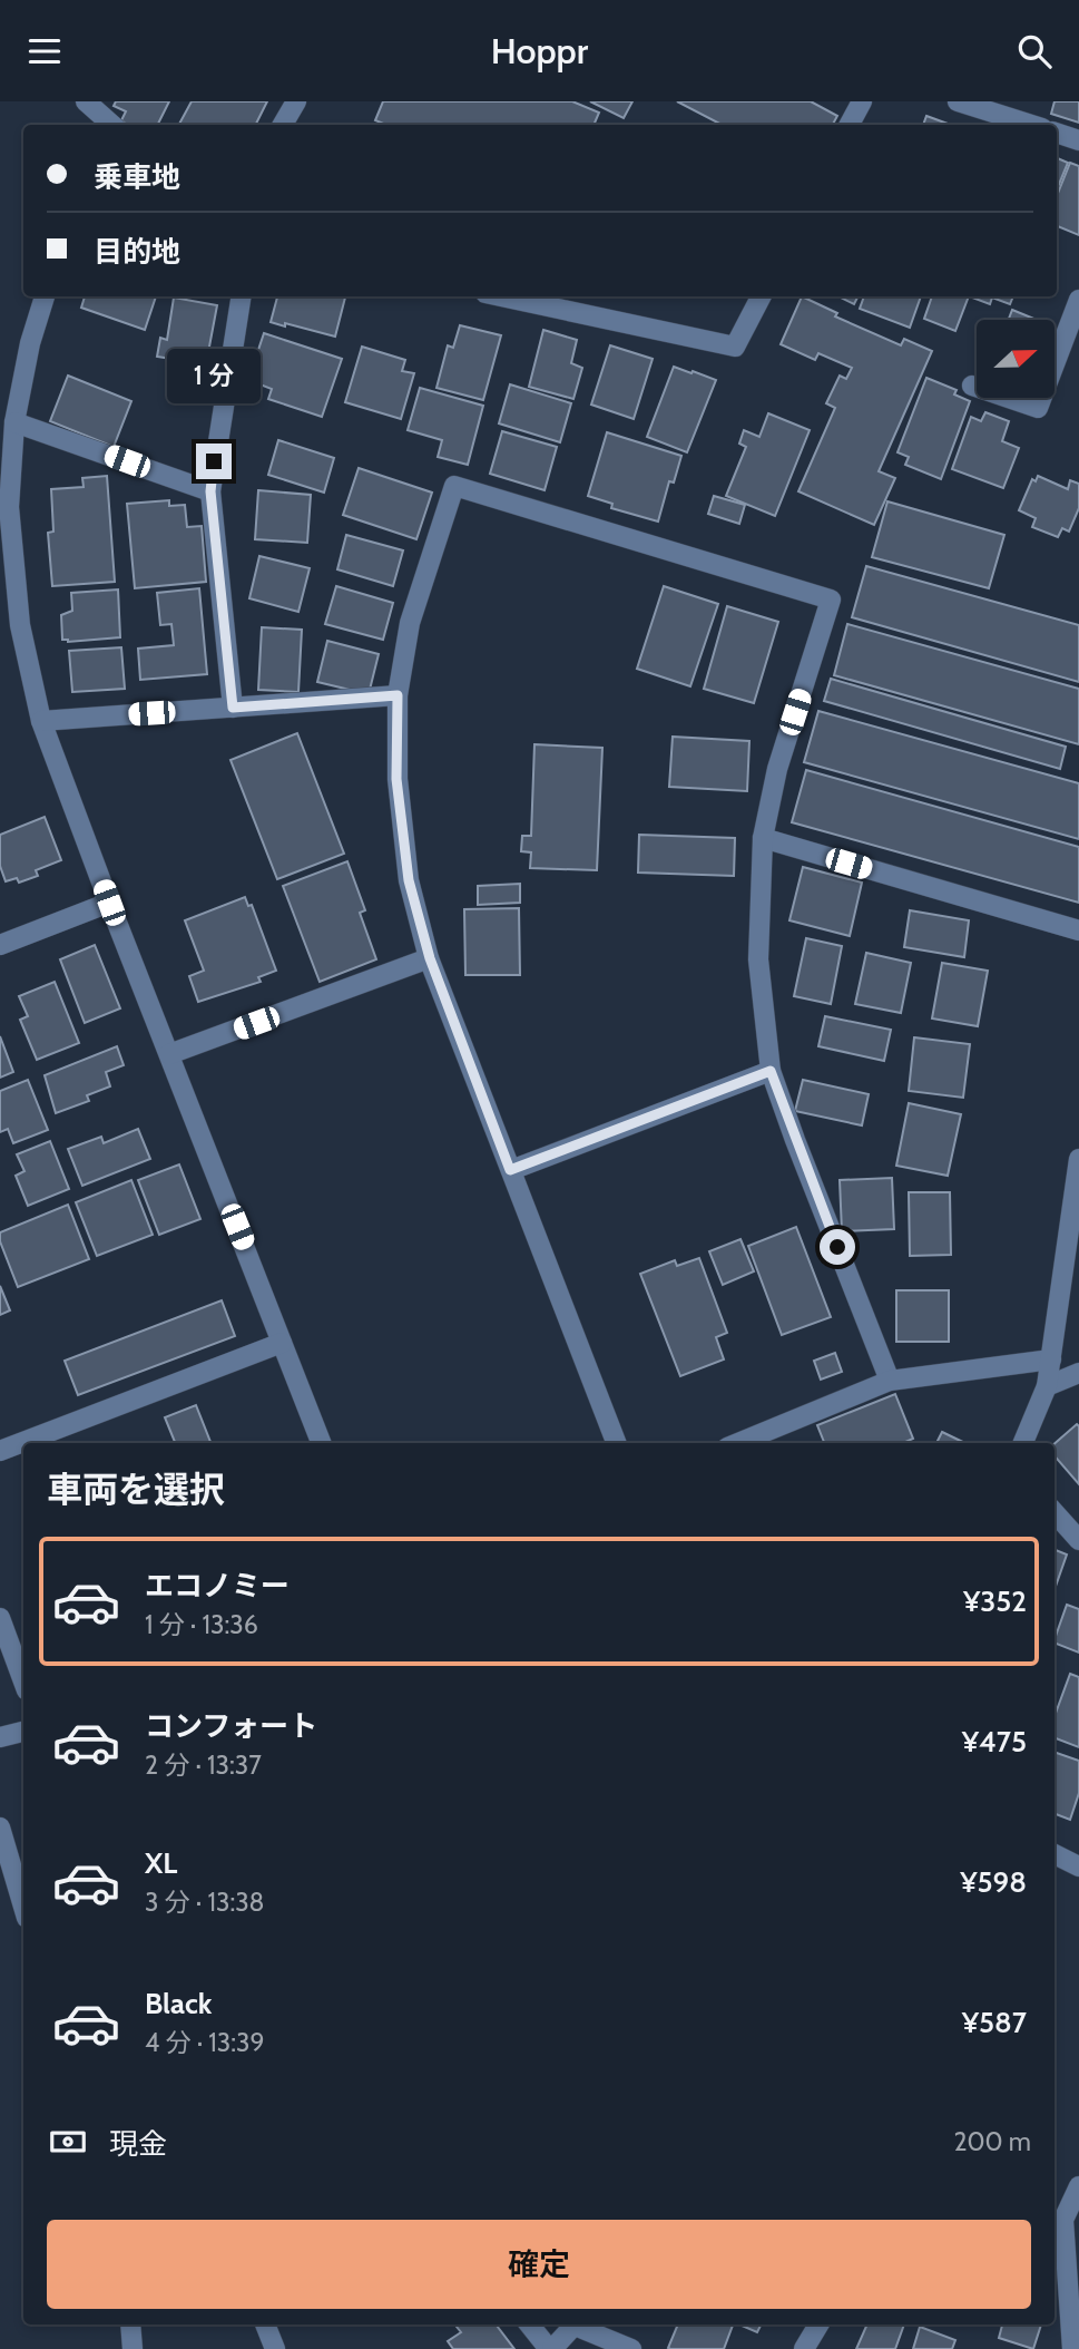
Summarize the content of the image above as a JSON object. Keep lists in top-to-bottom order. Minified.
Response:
{"north":"right","page":{"header":"Hoppr","banner":["乗車地","目的地"],"bubble":"1 分","heading":"車両を選択","list":[{"name":"エコノミー","note":"1 分 · 13:36","value":"¥352"},{"name":"コンフォート","note":"2 分 · 13:37","value":"¥475"},{"name":"XL","note":"3 分 · 13:38","value":"¥598"},{"name":"Black","note":"4 分 · 13:39","value":"¥587"}],"pay":["現金","200 m"],"buttons":"確定"}}
